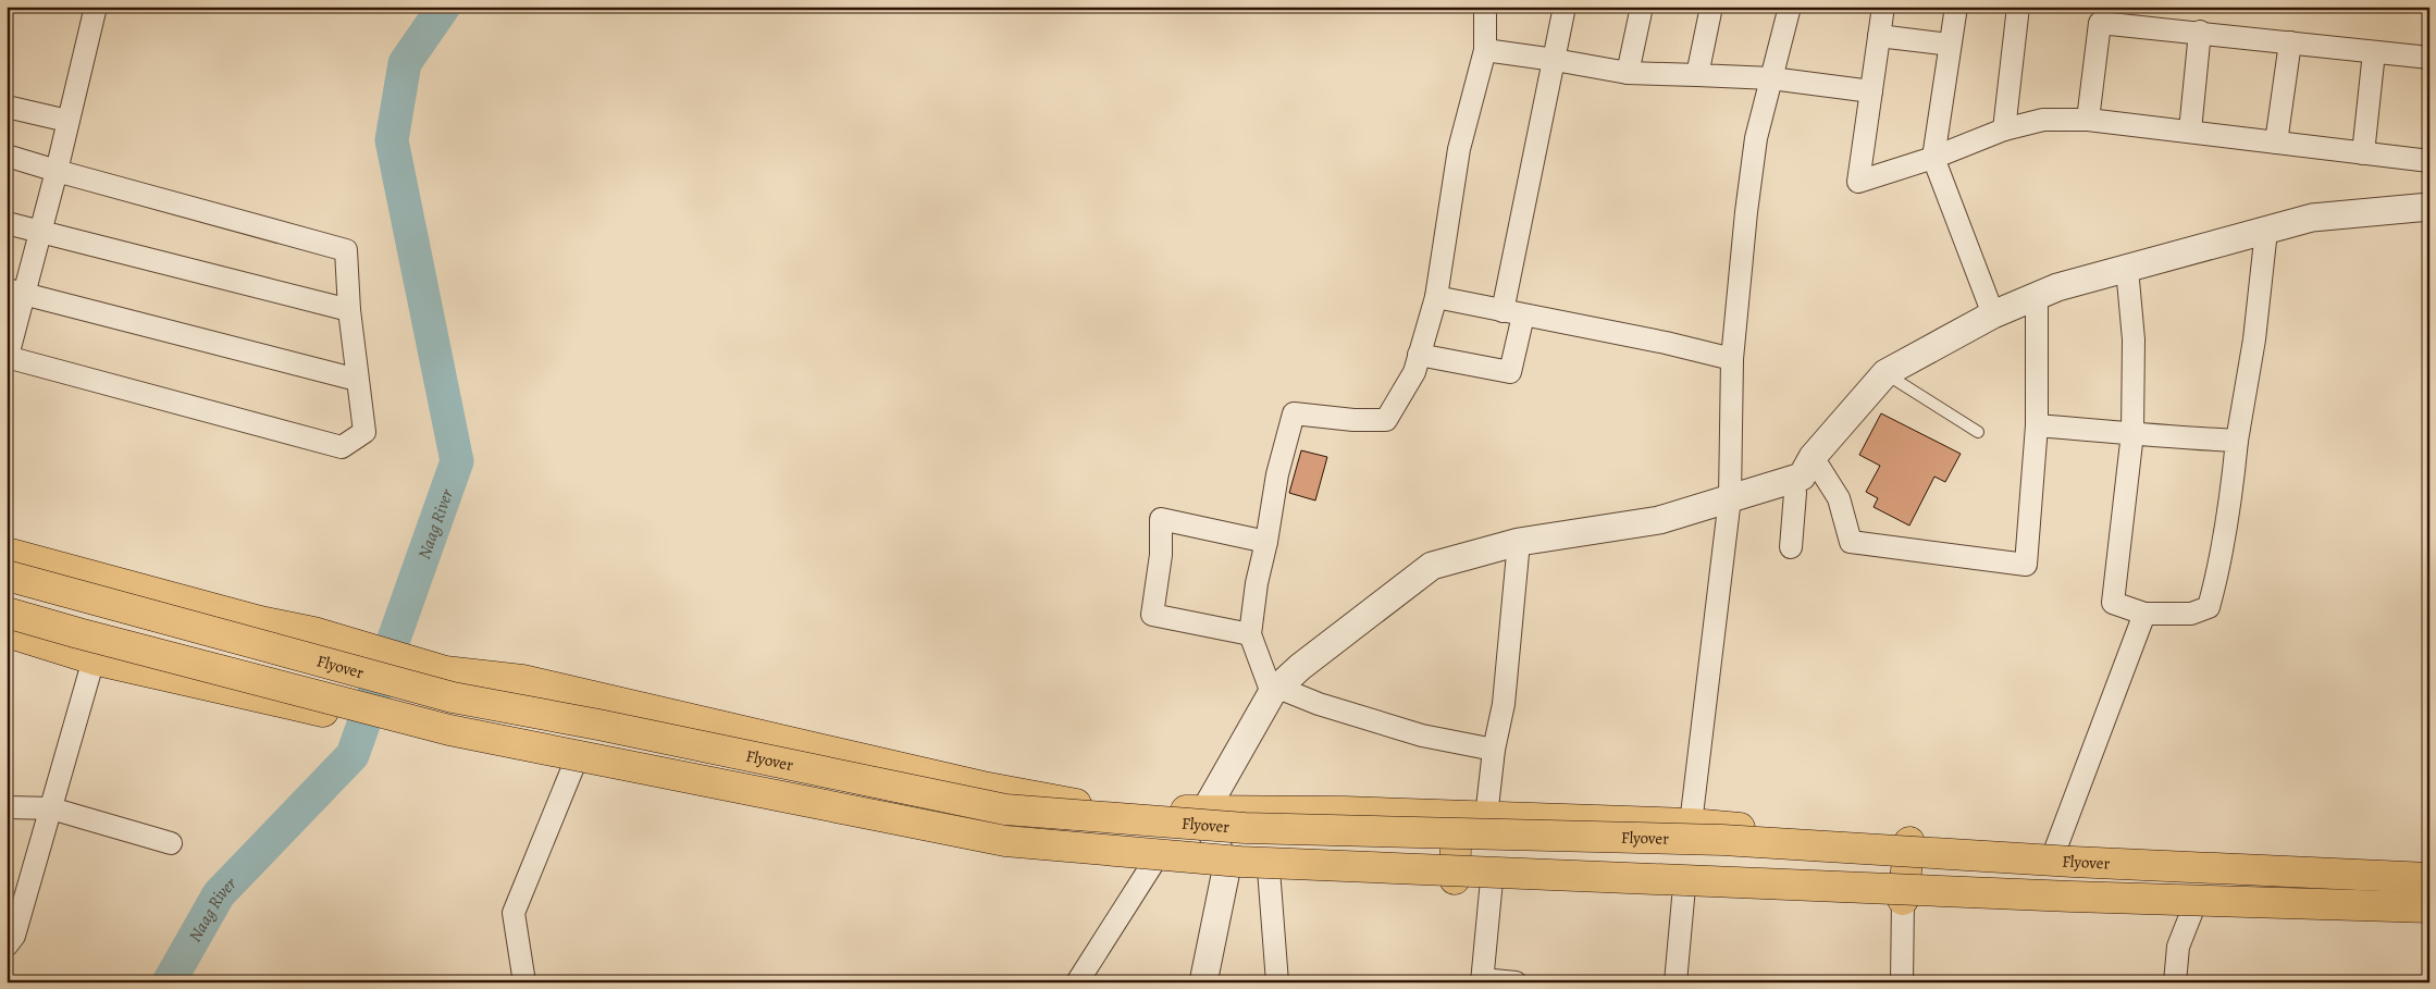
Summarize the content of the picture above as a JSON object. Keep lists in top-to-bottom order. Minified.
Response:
{"streets":{"highway":["Flyover"]},"water":["Naag River"]}
